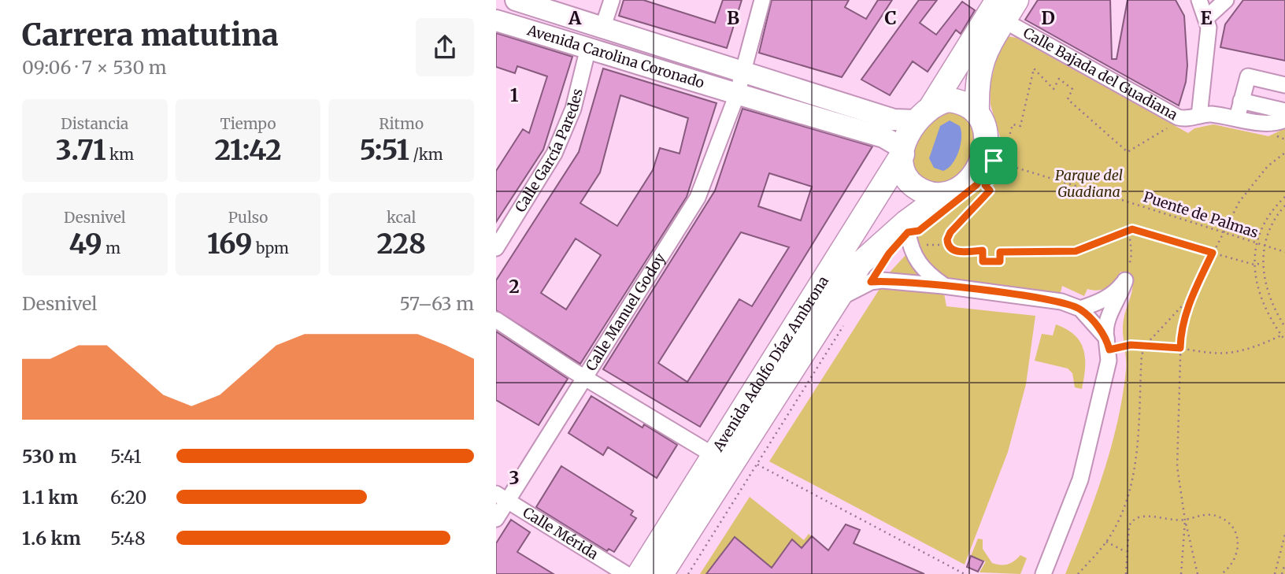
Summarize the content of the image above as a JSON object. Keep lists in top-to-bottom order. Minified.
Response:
{"streets":{"highway":["Avenida Adolfo Díaz Ambrona"],"main road":["Avenida Carolina Coronado"],"street":["Calle Bajada del Guadiana","Calle García Paredes","Calle Manuel Godoy","Calle Mérida"],"path":["Puente de Palmas"]},"crossings":[["Avenida Carolina Coronado","Calle García Paredes"],["Avenida Carolina Coronado","Puente de Palmas"],["Avenida Carolina Coronado","Calle Manuel Godoy"],["Avenida Carolina Coronado","Avenida Adolfo Díaz Ambrona"],["Puente de Palmas","Avenida Adolfo Díaz Ambrona"],["Calle Manuel Godoy","Calle Mérida"]],"parks":["Parque del Guadiana"],"page":{"heading":["Carrera matutina","09:06 · 7 × 530 m"],"stats":[["Distancia","3.71 km"],["Tiempo","21:42"],["Ritmo","5:51 /km"],["Desnivel","49 m"],["Pulso","169 bpm"],["kcal","228"]],"chart":["Desnivel","57–63 m"],"list":[{"name":"530 m","note":"5:41"},{"name":"1.1 km","note":"6:20"},{"name":"1.6 km","note":"5:48"}]},"grid":{"columns":["A","B","C","D","E"],"rows":["1","2","3"]}}
